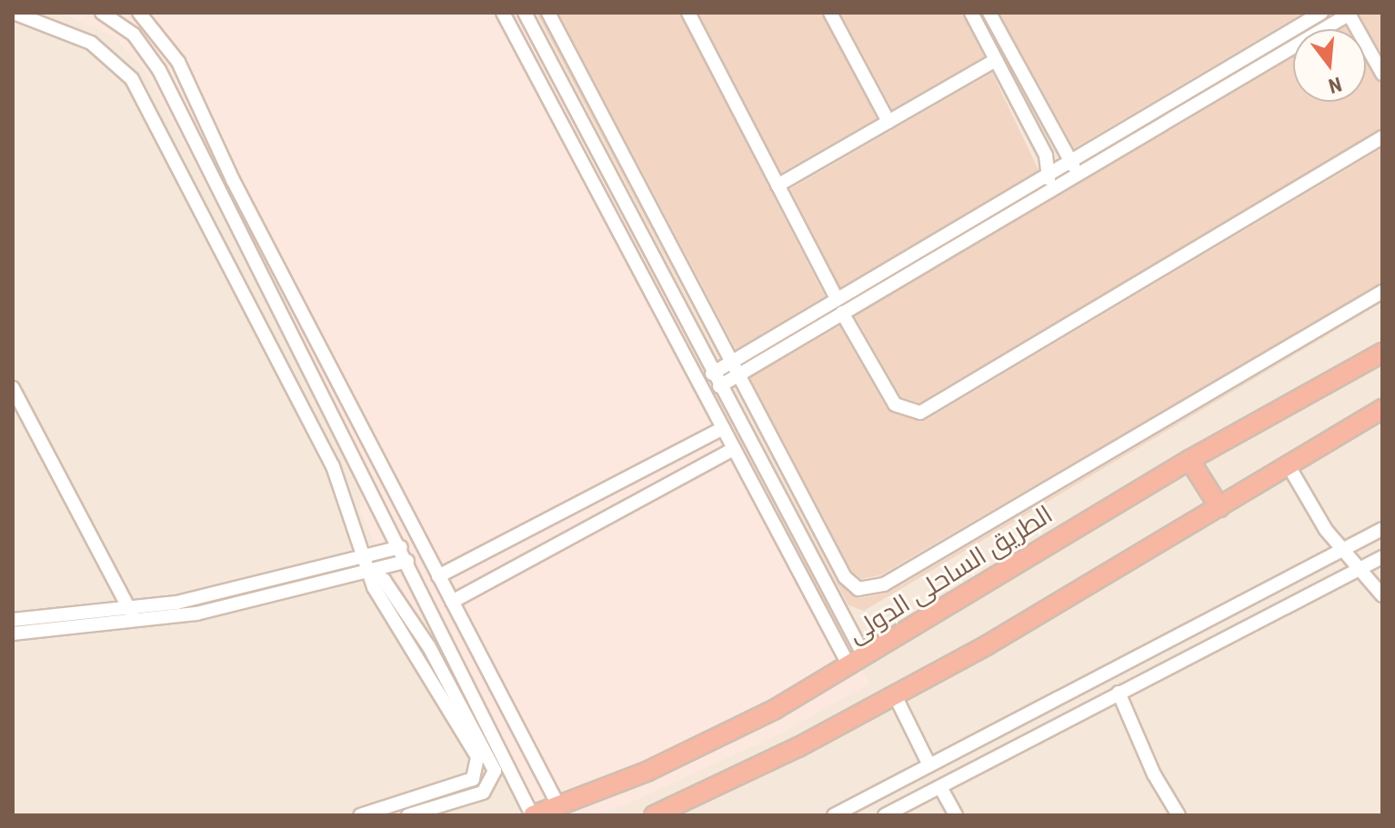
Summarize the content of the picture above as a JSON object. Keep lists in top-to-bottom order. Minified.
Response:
{"streets":{"highway":["الطريق الساحلى الدولى"]},"north":"bottom"}
